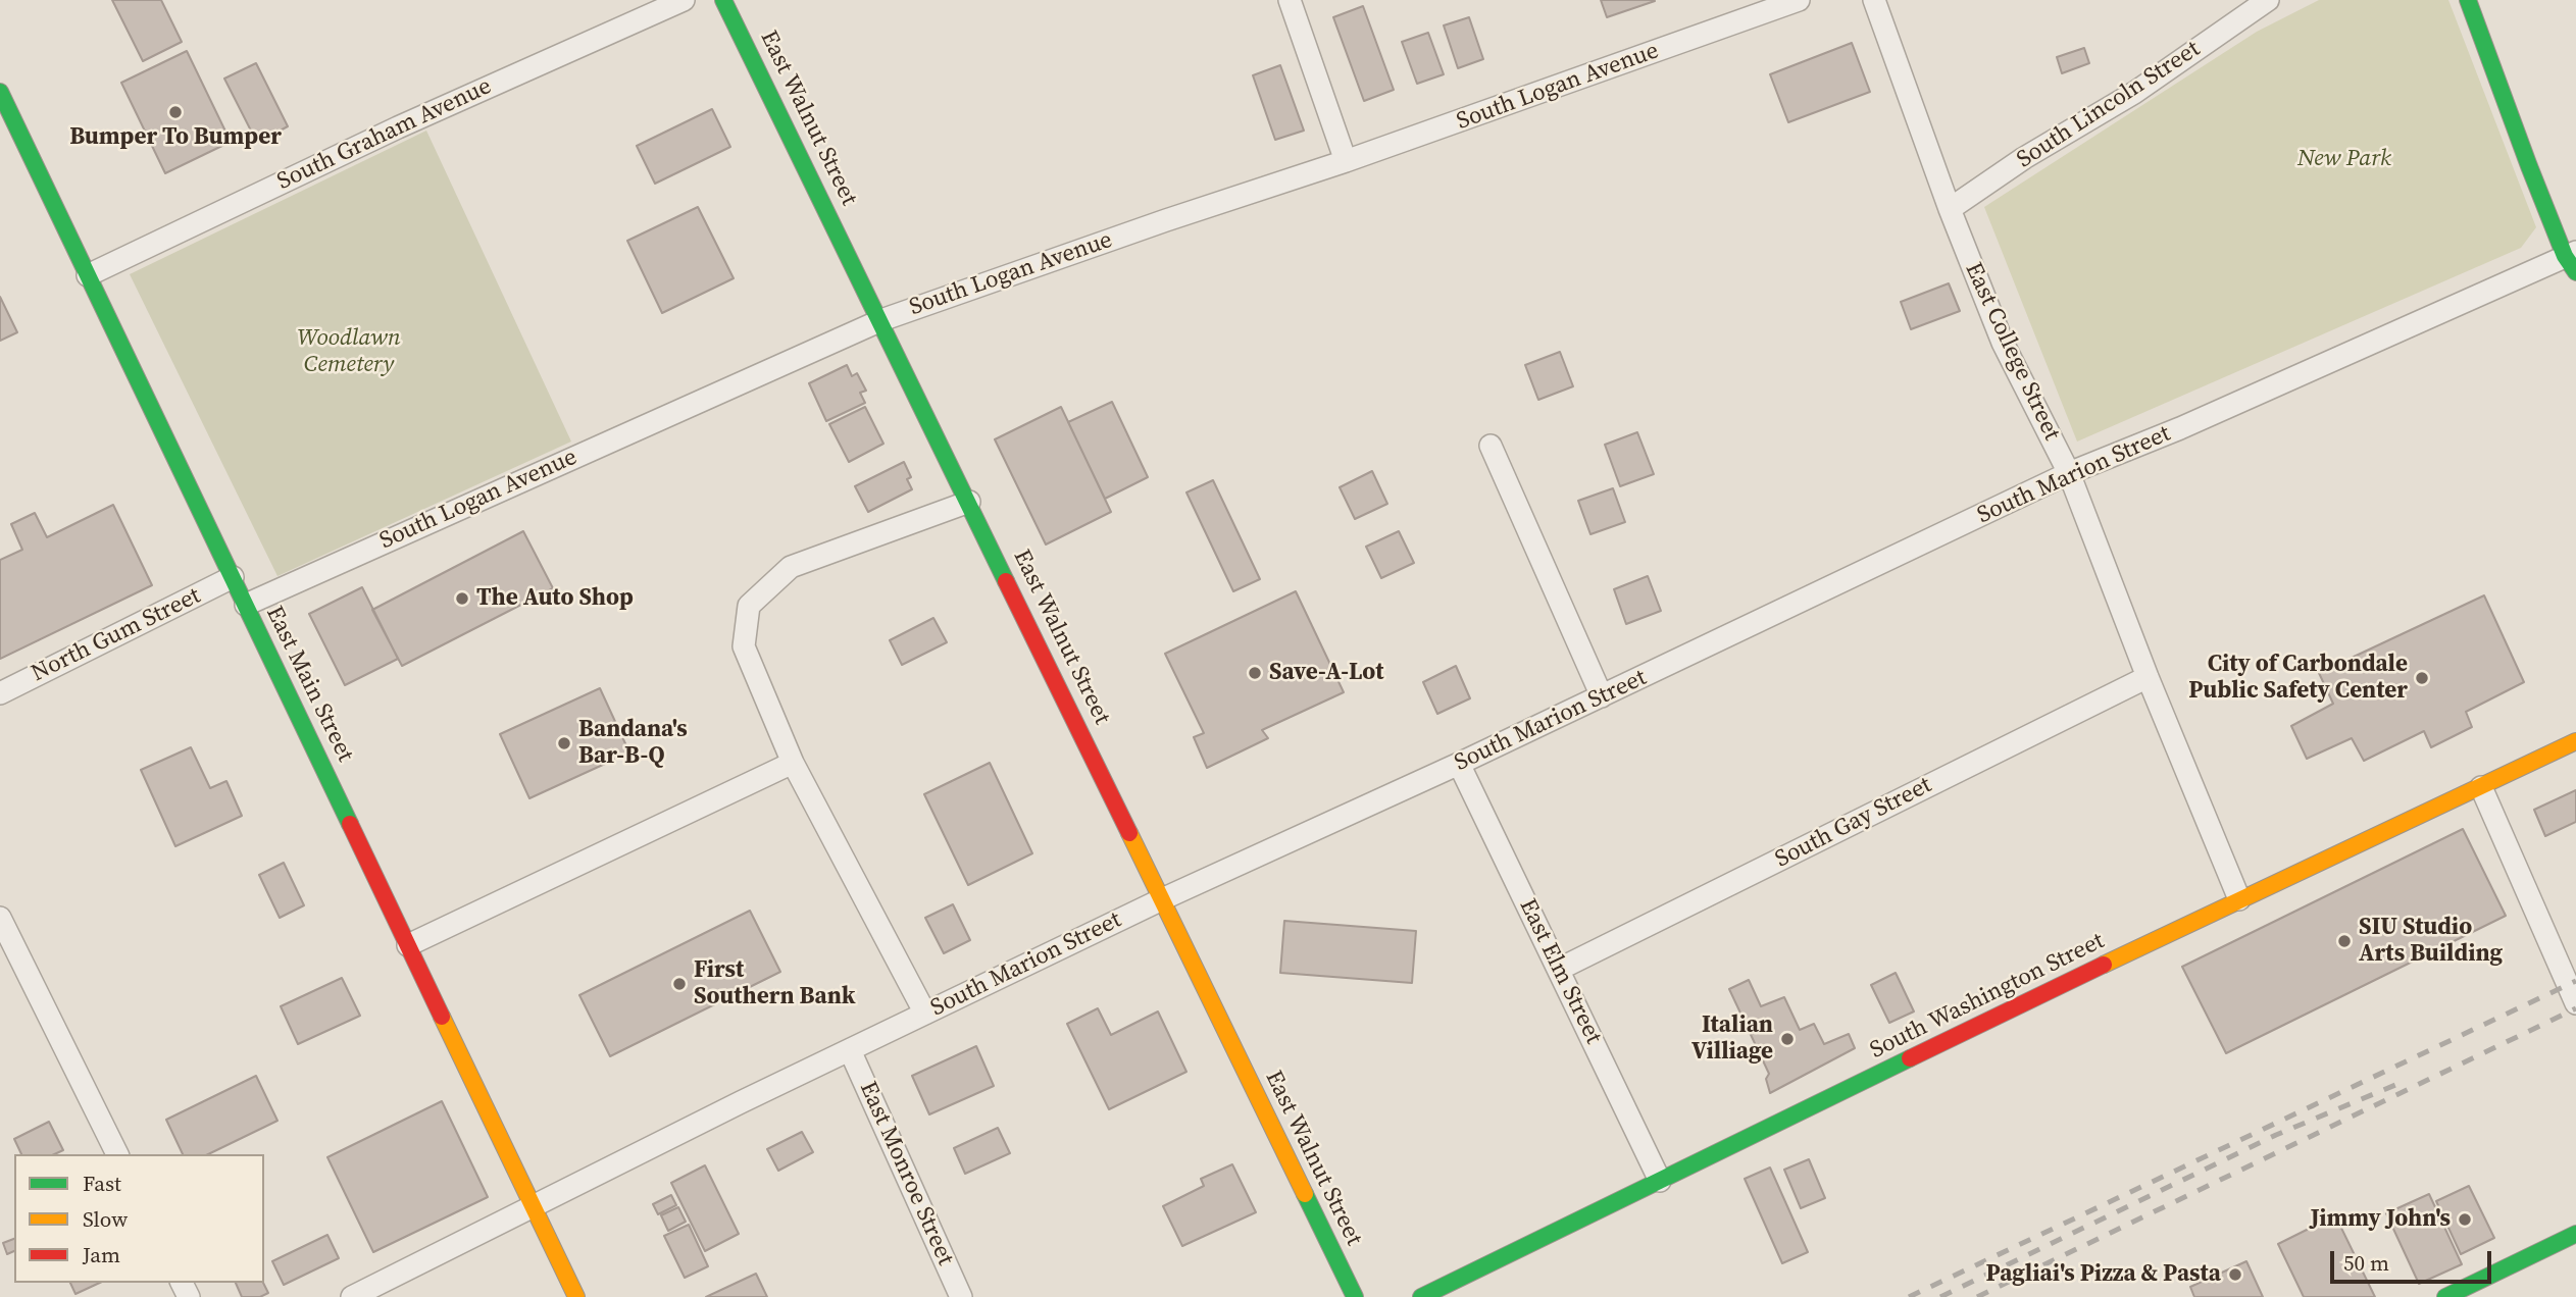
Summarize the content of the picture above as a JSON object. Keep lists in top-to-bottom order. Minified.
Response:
{"streets":{"main road":["East Walnut Street","East Main Street","South Washington Street"],"street":["South Logan Avenue","South Lincoln Street","South Graham Avenue","East College Street","South Marion Street","North Gum Street","South Gay Street","East Elm Street","East Monroe Street"]},"crossings":[["South Logan Avenue","East Walnut Street"],["South Logan Avenue","East Main Street"],["South Lincoln Street","East College Street"],["East Walnut Street","South Marion Street"],["South Graham Avenue","East Main Street"],["East College Street","South Marion Street"],["East College Street","South Gay Street"],["East College Street","South Washington Street"],["South Marion Street","East Main Street"],["South Marion Street","East Elm Street"],["South Marion Street","East Monroe Street"],["North Gum Street","East Main Street"],["South Gay Street","East Elm Street"],["East Elm Street","South Washington Street"]],"parks":["New Park","Woodlawn Cemetery"],"places":["Bumper To Bumper","The Auto Shop","Save-A-Lot","City of Carbondale Public Safety Center","Bandana's Bar-B-Q","SIU Studio Arts Building","First Southern Bank","Italian Villiage","Jimmy John's","Pagliai's Pizza & Pasta"],"legend":["Fast","Slow","Jam"],"scale_bar":"50 m"}
